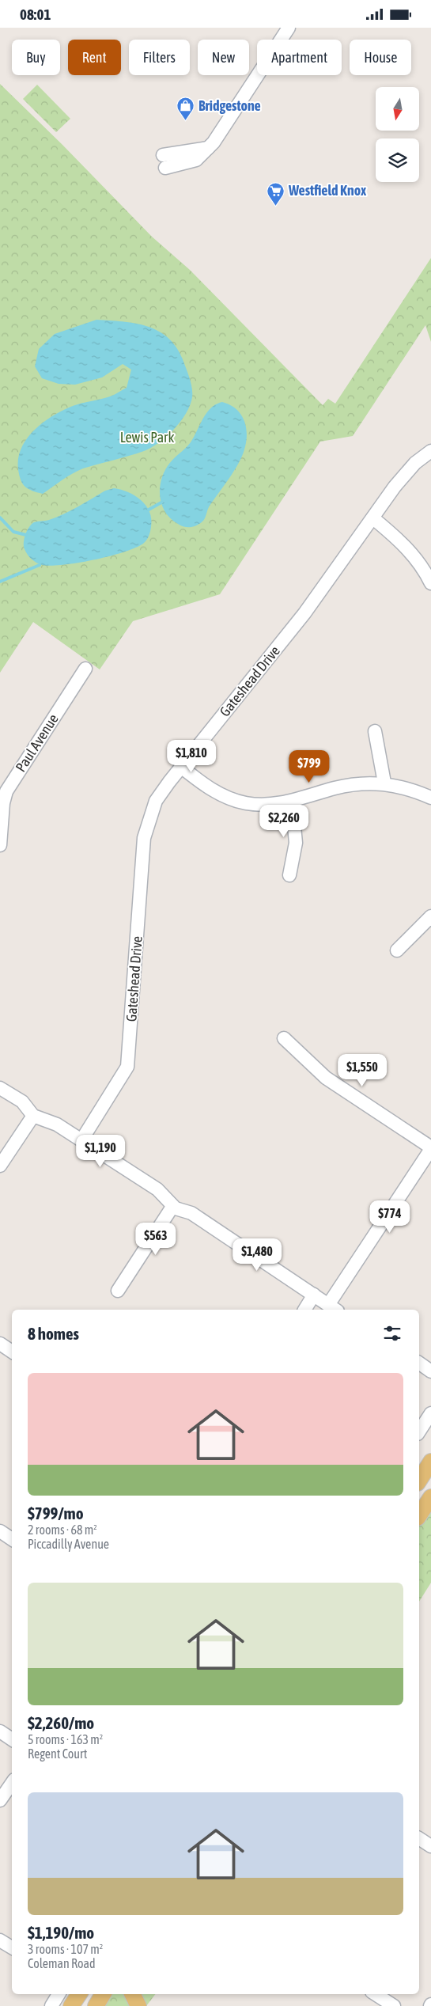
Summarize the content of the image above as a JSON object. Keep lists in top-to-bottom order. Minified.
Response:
{"streets":{"street":["Gateshead Drive","Paul Avenue"]},"parks":["Lewis Park"],"places":{"shop":["Bridgestone"],"supermarket":["Westfield Knox"]},"north":"bottom","page":{"status":"08:01","chip":["Buy","Rent","Filters","New","Apartment","House"],"price":["$1,810","$799","$2,260","$1,550","$1,190","$774","$563","$1,480"],"heading":"8 homes","list":[{"name":"$799/mo","note":"2 rooms · 68 m² · Piccadilly Avenue"},{"name":"$2,260/mo","note":"5 rooms · 163 m² · Regent Court"},{"name":"$1,190/mo","note":"3 rooms · 107 m² · Coleman Road"}]}}
